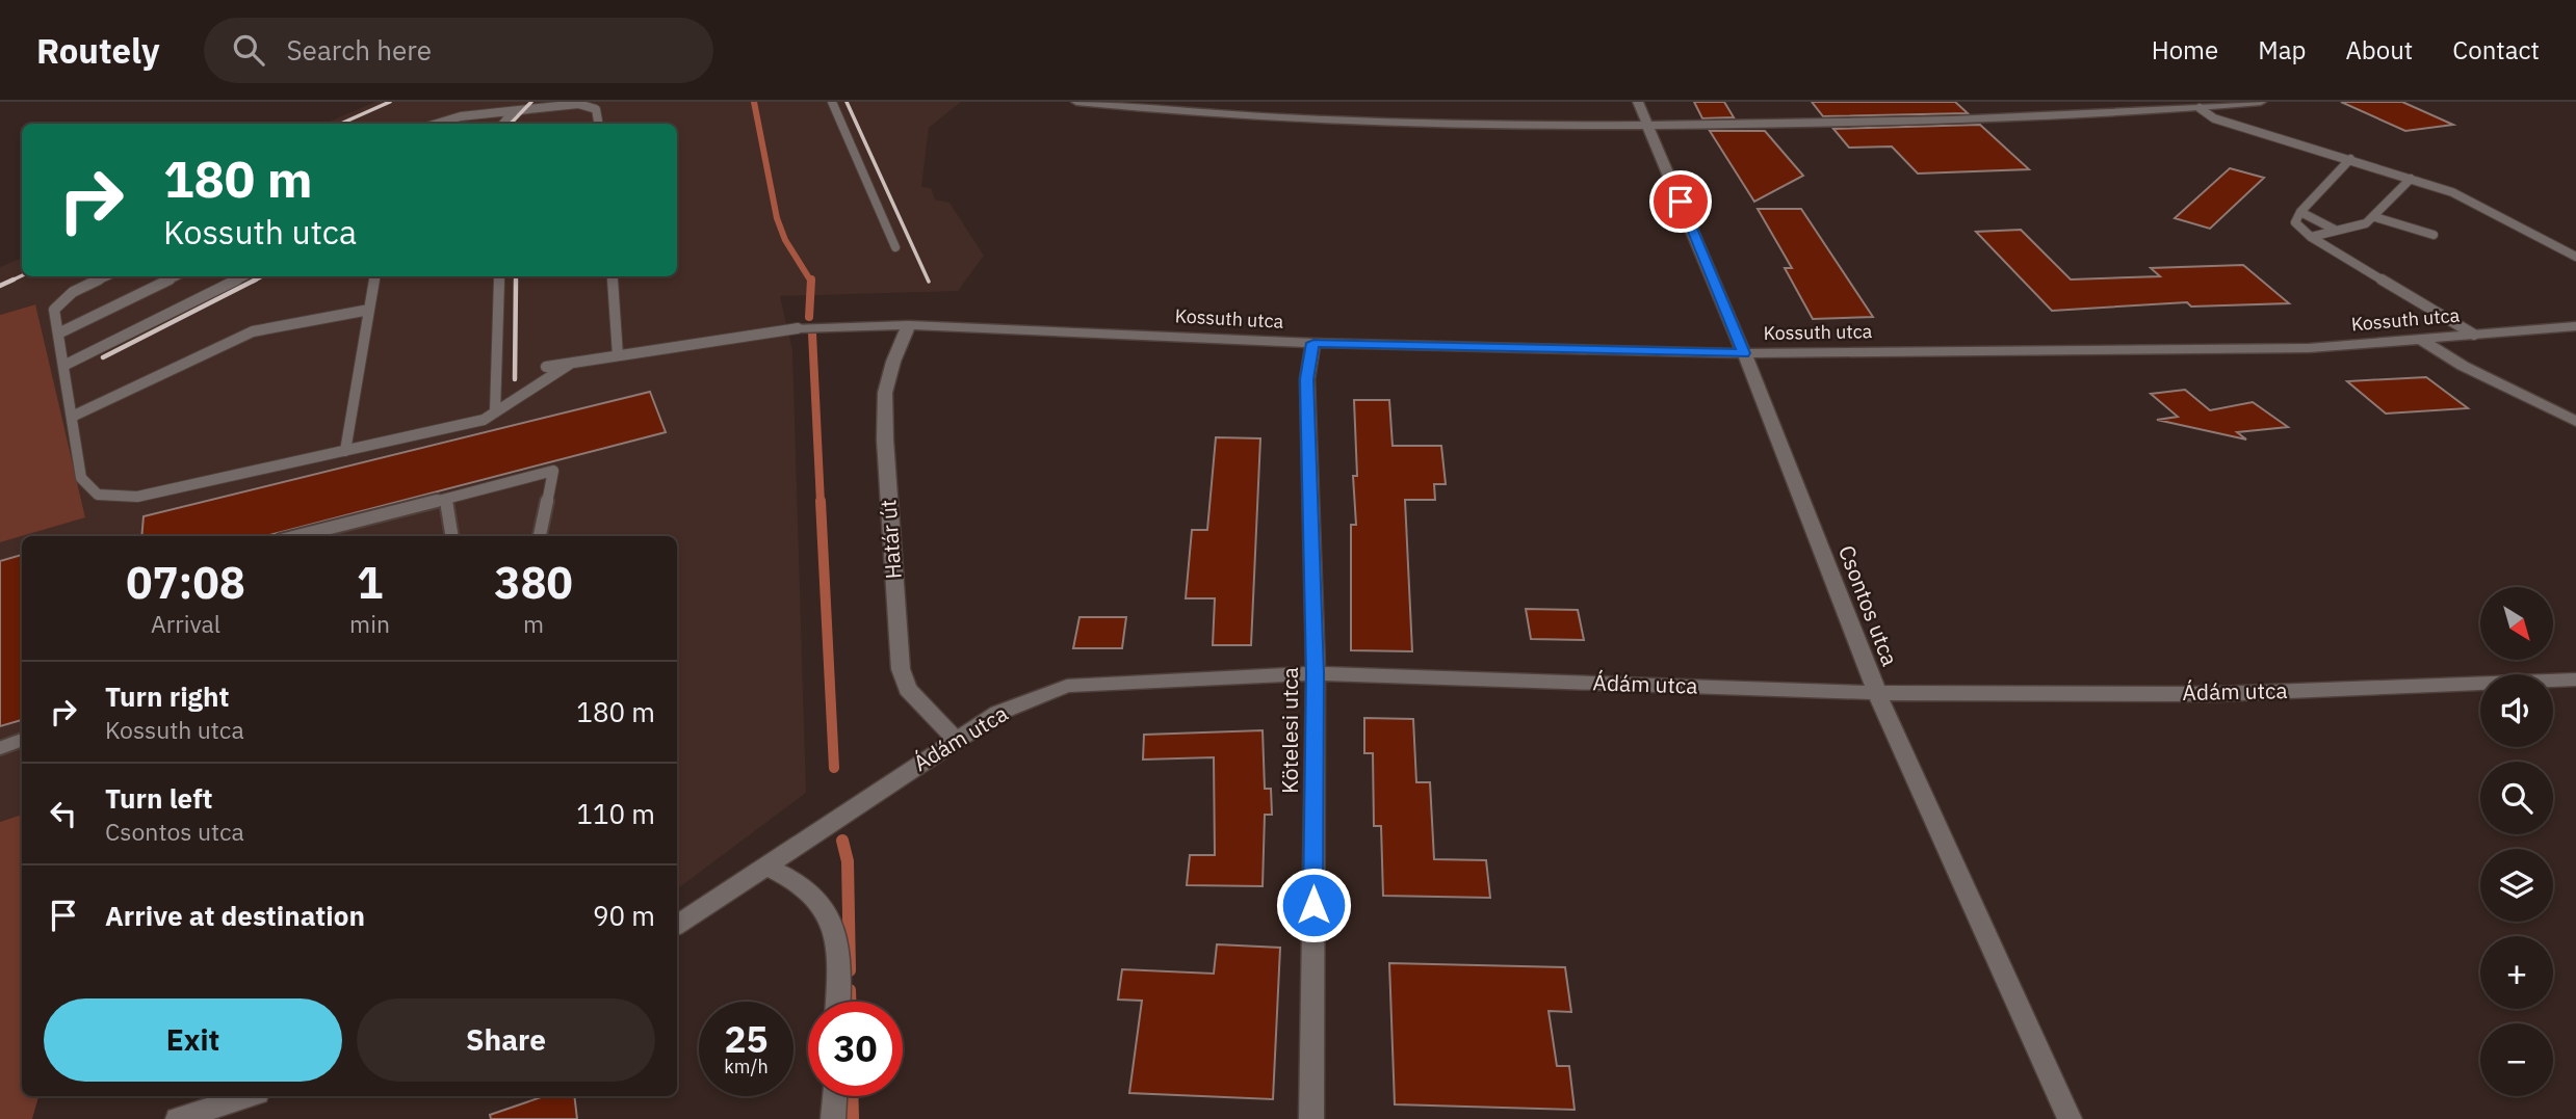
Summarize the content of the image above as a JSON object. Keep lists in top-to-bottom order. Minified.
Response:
{"streets":{"street":["Kossuth utca","Határ út","Csontos utca","Ádám utca","Kötelesi utca"]},"crossings":[["Kossuth utca","Határ út"],["Kossuth utca","Csontos utca"],["Kossuth utca","Kötelesi utca"],["Határ út","Ádám utca"],["Csontos utca","Ádám utca"],["Ádám utca","Kötelesi utca"]],"north":"bottom right","page":{"header":"Routely","search":"Search here","nav":["Home","Map","About","Contact"],"turn":["180 m","Kossuth utca"],"eta":["07:08","Arrival","1","min","380","m"],"map_buttons":["+","−"],"list":[{"name":"Turn right","note":"Kossuth utca","value":"180 m"},{"name":"Turn left","note":"Csontos utca","value":"110 m"},{"name":"Arrive at destination","value":"90 m"}],"buttons":["Exit","Share"],"speed":"25 km/h","limit":"30"}}
